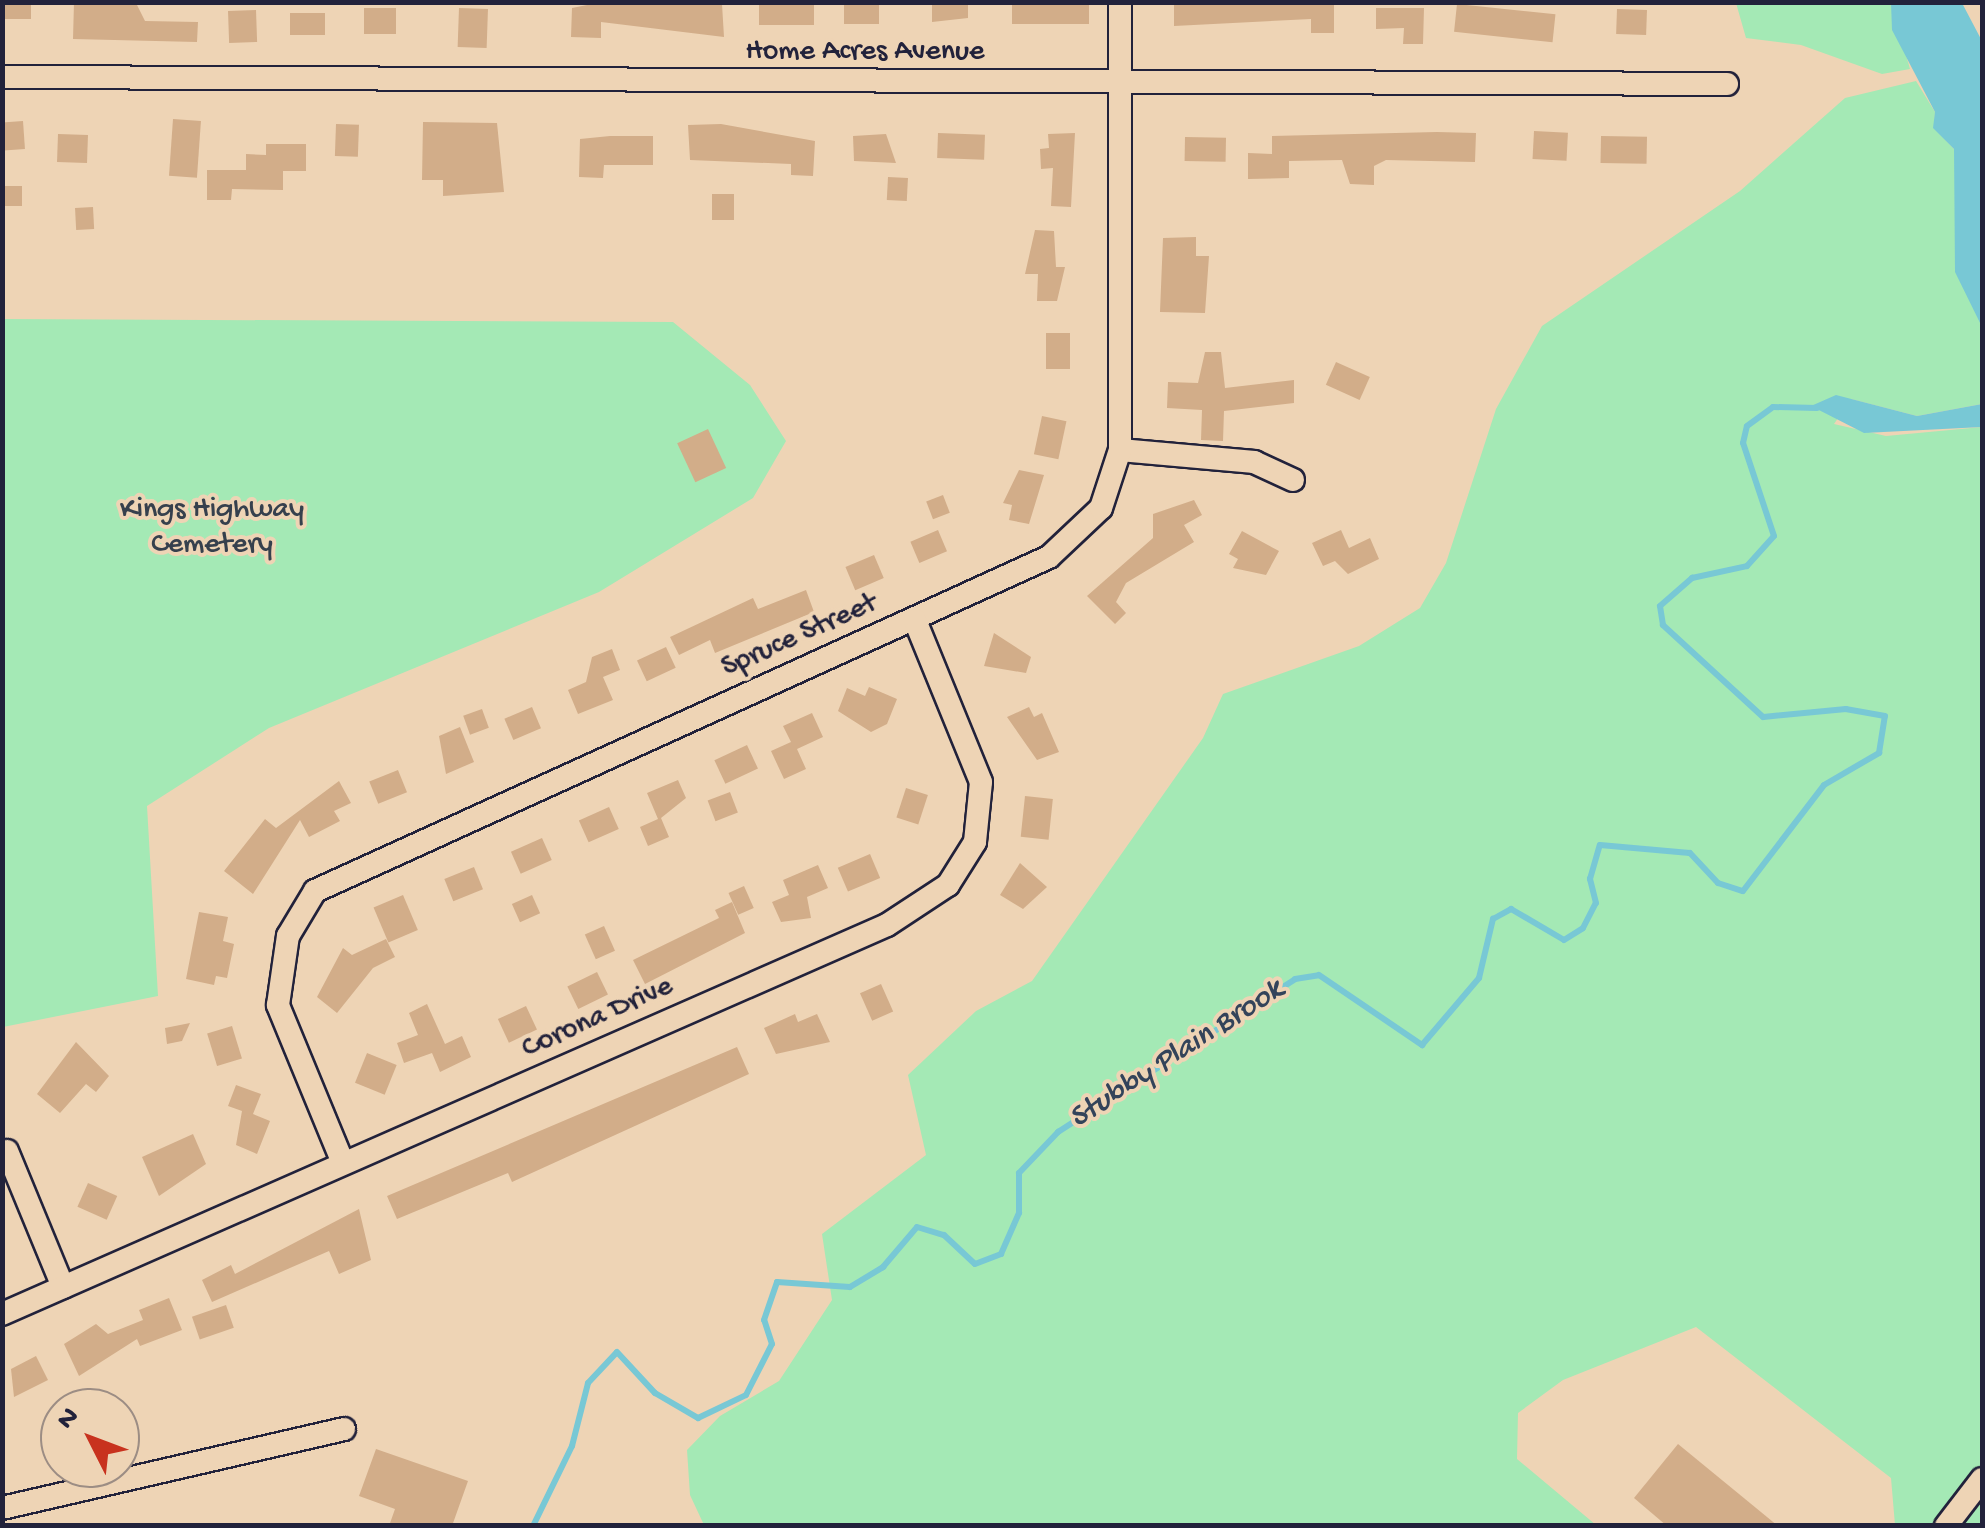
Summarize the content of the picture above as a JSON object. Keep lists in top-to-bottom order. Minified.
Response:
{"streets":{"street":["Home Acres Avenue","Spruce Street","Corona Drive"]},"crossings":[["Home Acres Avenue","Spruce Street"],["Spruce Street","Corona Drive"]],"water":["Stubby Plain Brook"],"parks":["Kings Highway Cemetery"],"north":"top left"}
